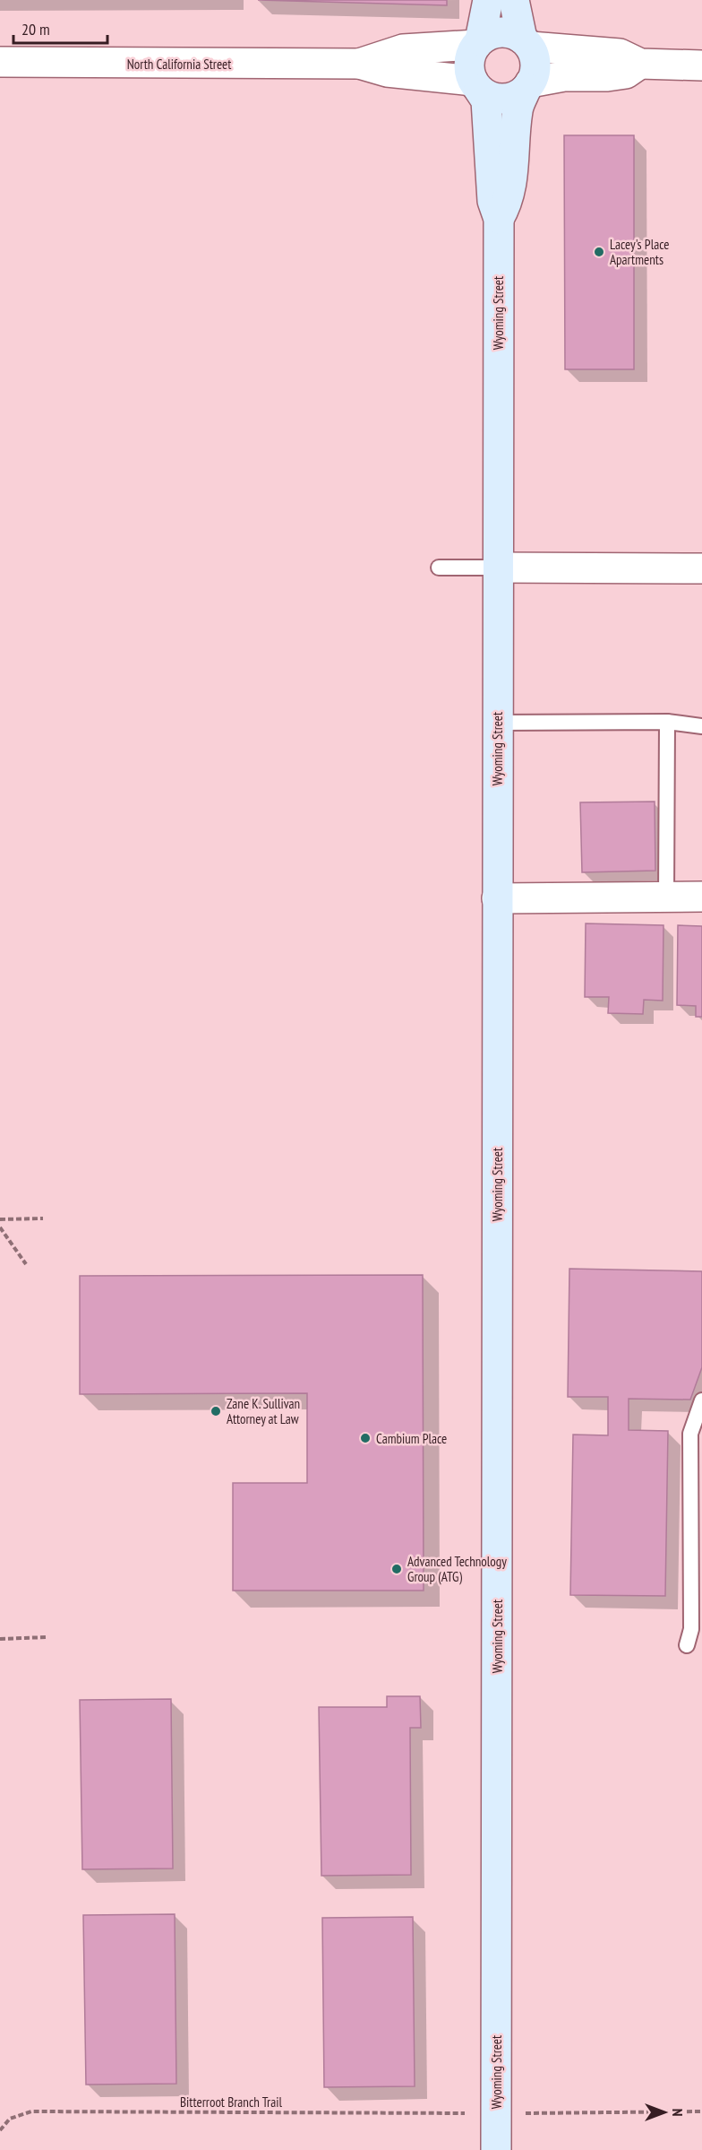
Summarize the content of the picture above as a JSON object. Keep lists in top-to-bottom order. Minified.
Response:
{"streets":{"street":["North California Street","Wyoming Street"],"path":["Bitterroot Branch Trail"]},"crossings":[["North California Street","Wyoming Street"]],"places":["Lacey's Place Apartments","Zane K. Sullivan Attorney at Law","Cambium Place","Advanced Technology Group (ATG)"],"scale_bar":"20 m","north":"right"}
